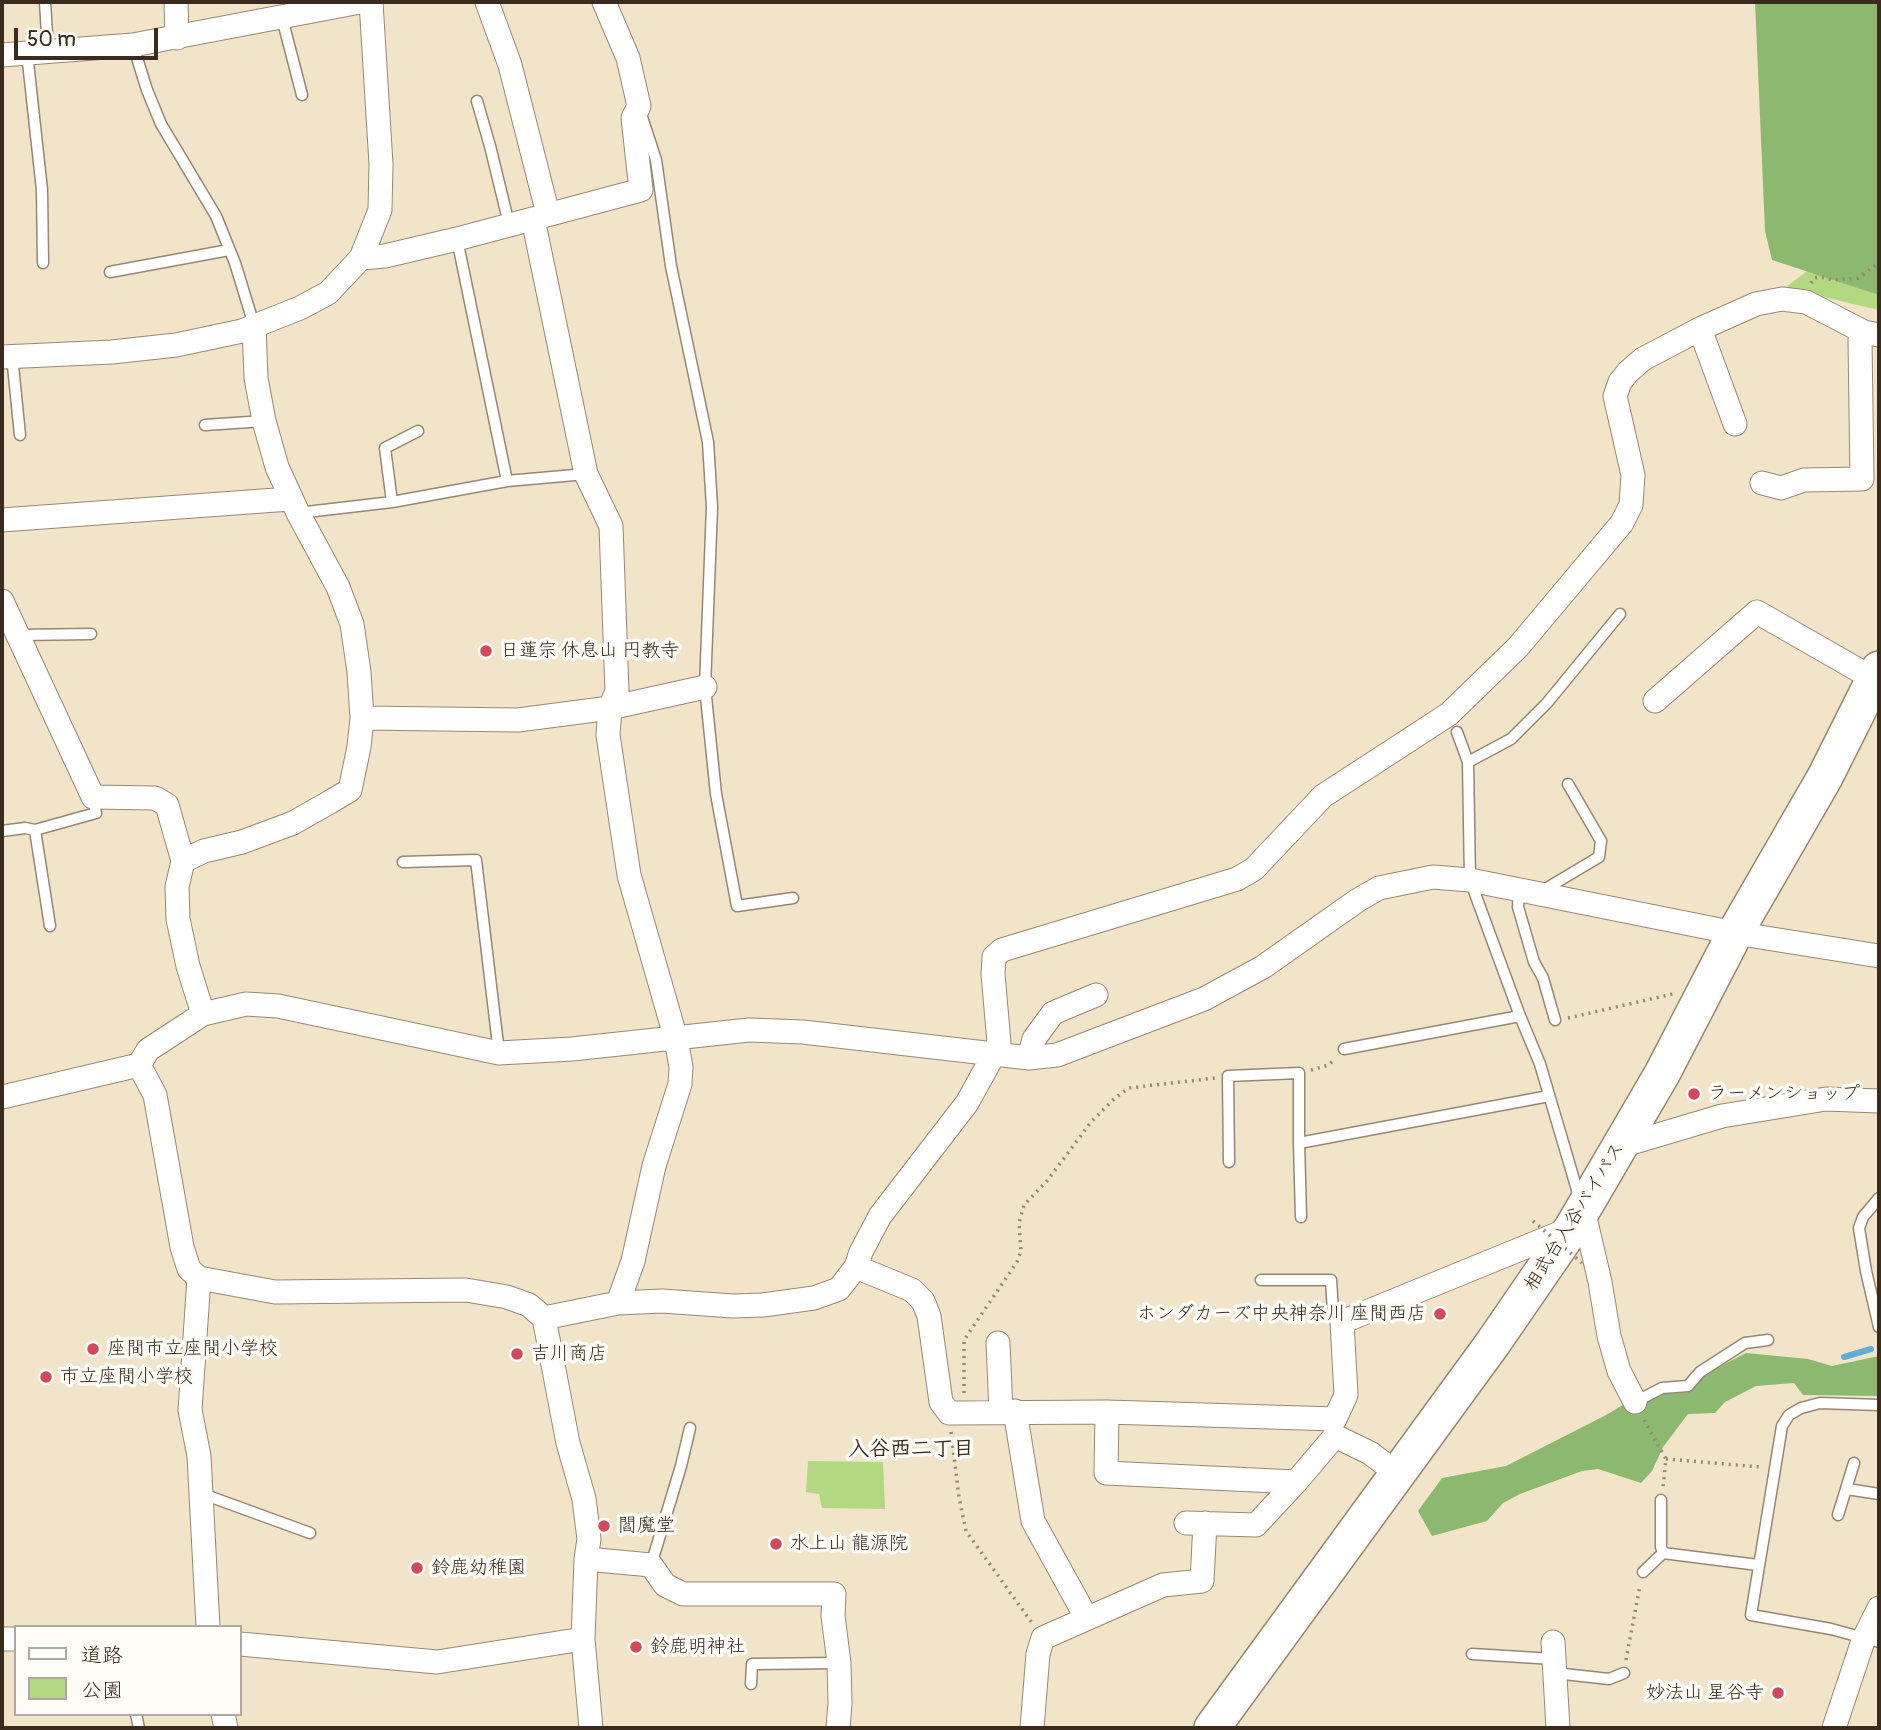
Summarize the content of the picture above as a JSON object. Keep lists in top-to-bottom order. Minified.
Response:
{"streets":{"main road":["相武台入谷バイパス"]},"districts":["入谷西二丁目"],"places":["日蓮宗 休息山 円教寺","ラーメンショップ","ホンダカーズ中央神奈川 座間西店","座間市立座間小学校","吉川商店","市立座間小学校","閻魔堂","水上山 龍源院","鈴鹿幼稚園","鈴鹿明神社","妙法山 星谷寺"],"legend":["道路","公園"],"scale_bar":"50 m"}
